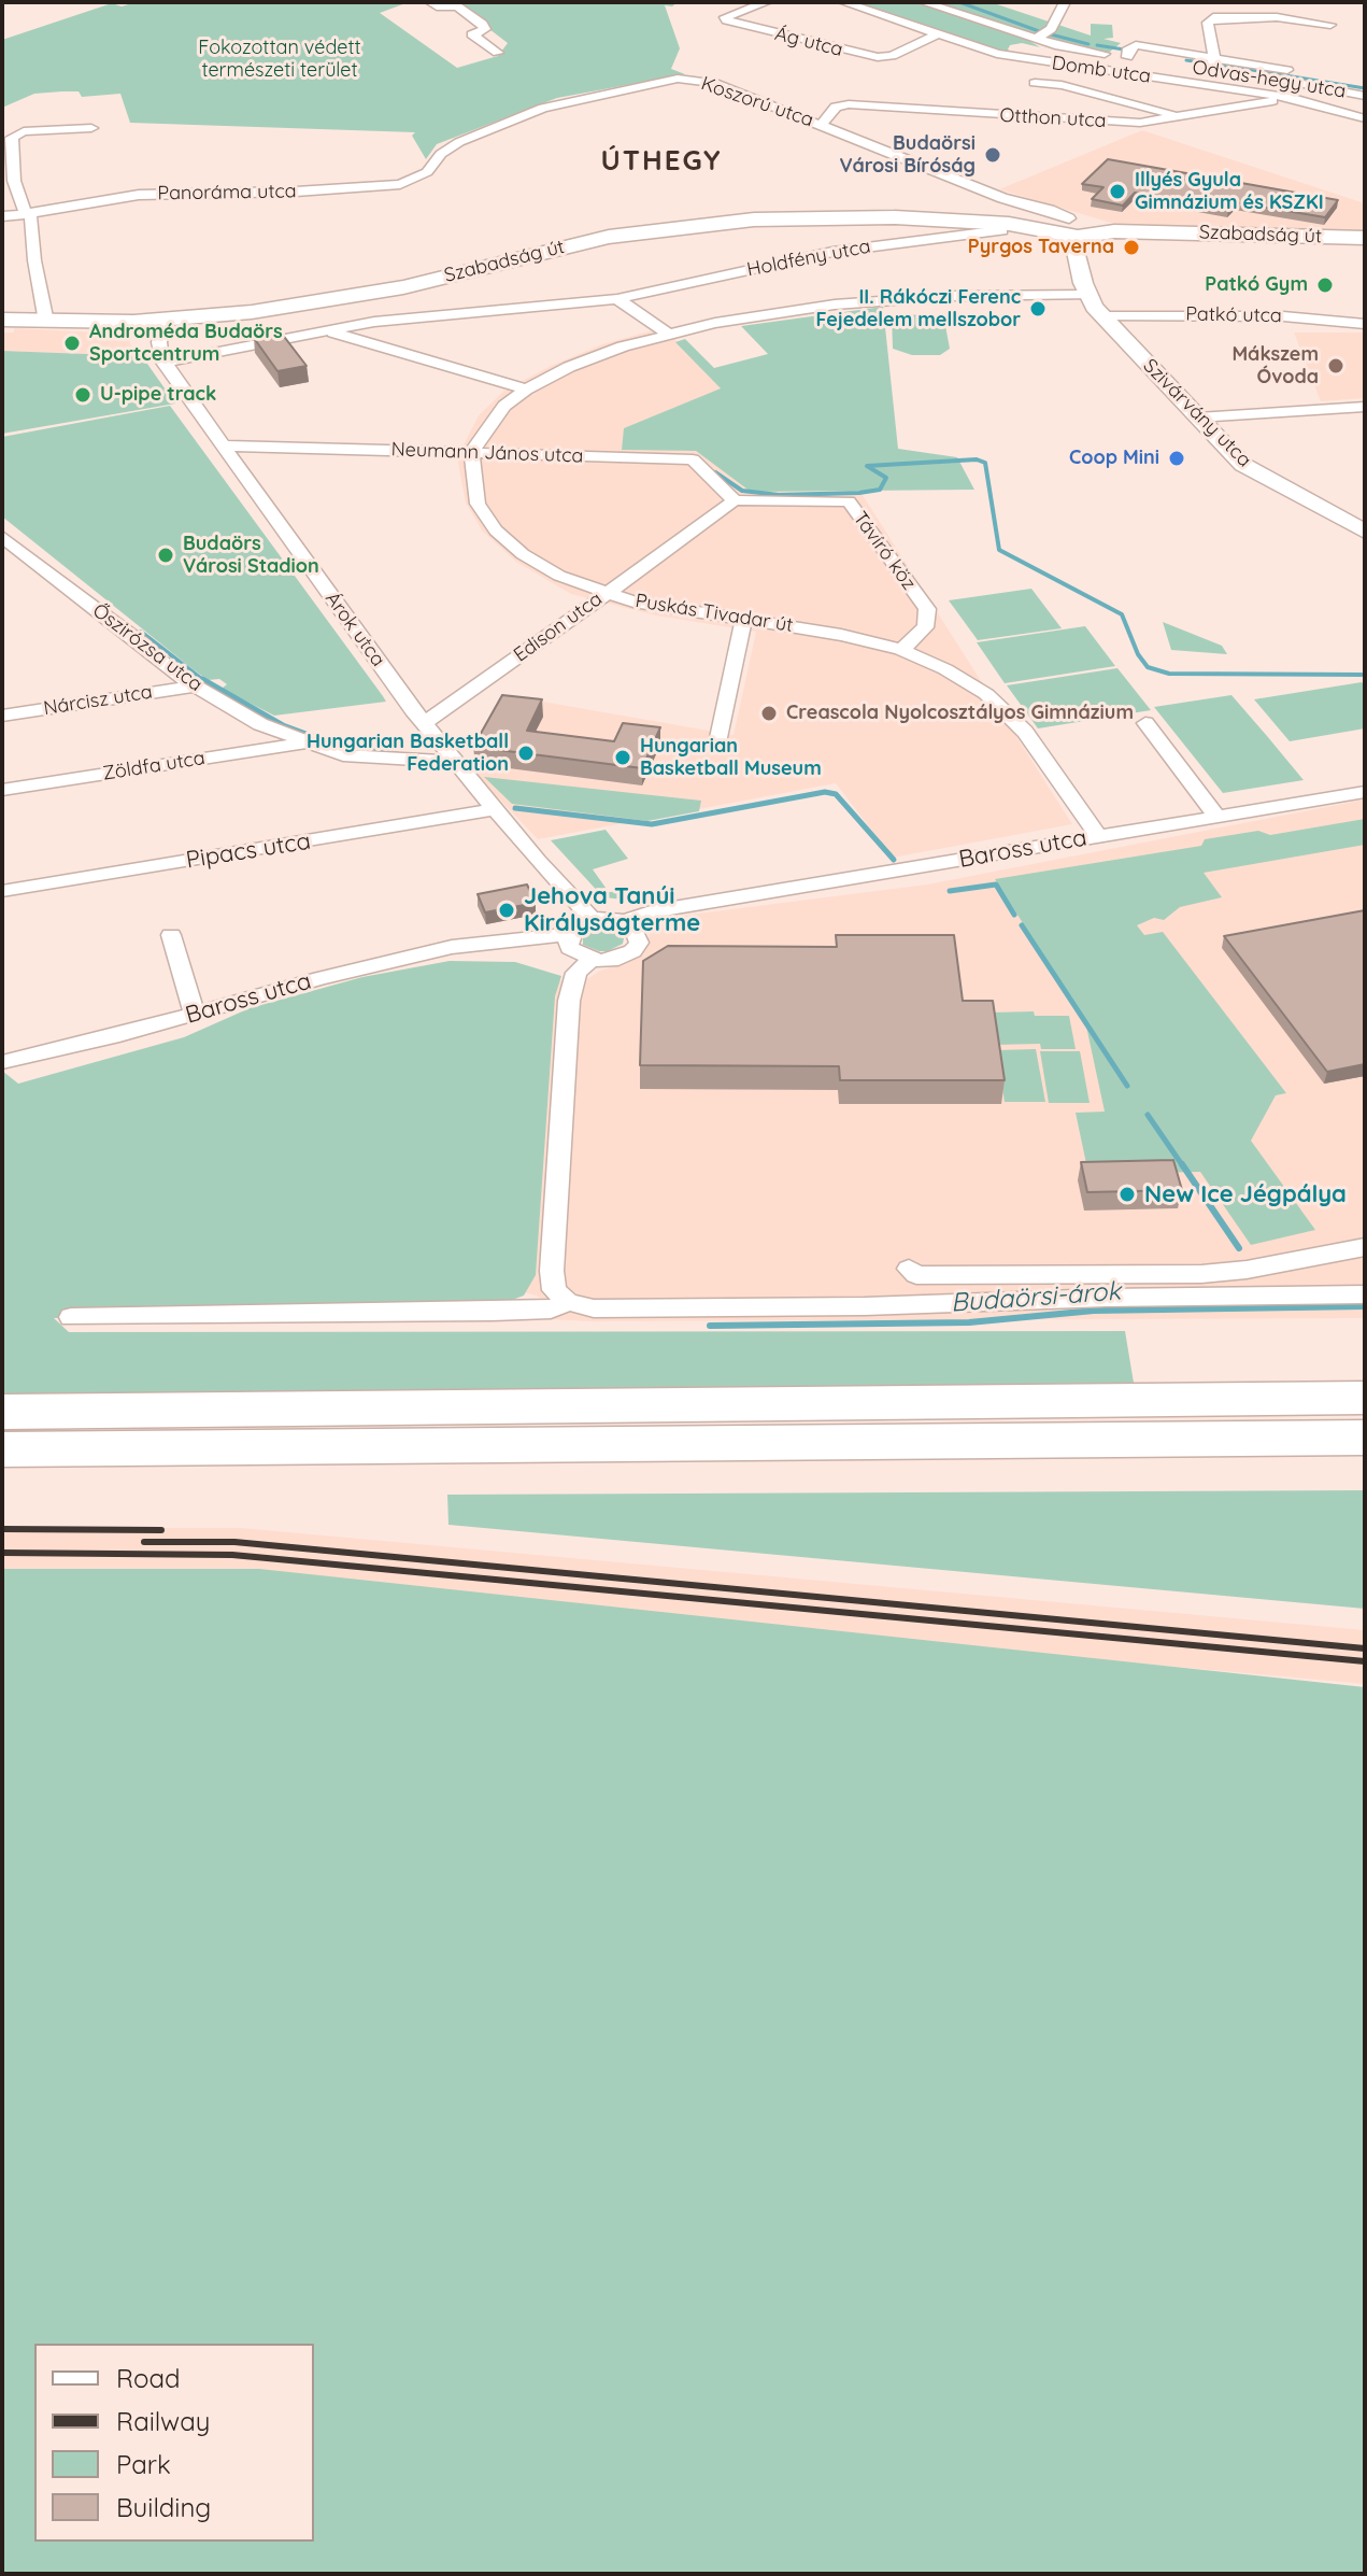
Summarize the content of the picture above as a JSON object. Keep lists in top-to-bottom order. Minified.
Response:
{"streets":{"main road":["Szabadság út"],"street":["Ág utca","Domb utca","Odvas-hegy utca","Koszorú utca","Otthon utca","Panoráma utca","Holdfény utca","Patkó utca","Szivárvány utca","Neumann János utca","Távíró köz","Puskás Tivadar út","Edison utca","Árok utca","Őszirózsa utca","Nárcisz utca","Zöldfa utca","Baross utca","Pipacs utca"]},"crossings":[["Ág utca","Domb utca"],["Domb utca","Otthon utca"],["Koszorú utca","Otthon utca"],["Koszorú utca","Panoráma utca"],["Koszorú utca","Szabadság út"],["Koszorú utca","Szivárvány utca"],["Szabadság út","Holdfény utca"],["Szabadság út","Szivárvány utca"],["Holdfény utca","Árok utca"],["Patkó utca","Szivárvány utca"],["Neumann János utca","Távíró köz"],["Neumann János utca","Puskás Tivadar út"],["Neumann János utca","Edison utca"],["Neumann János utca","Árok utca"],["Távíró köz","Puskás Tivadar út"],["Távíró köz","Edison utca"],["Puskás Tivadar út","Edison utca"],["Puskás Tivadar út","Baross utca"],["Edison utca","Árok utca"],["Árok utca","Őszirózsa utca"],["Árok utca","Baross utca"],["Árok utca","Pipacs utca"],["Őszirózsa utca","Nárcisz utca"],["Őszirózsa utca","Zöldfa utca"]],"districts":["ÚTHEGY"],"water":["Budaörsi-árok"],"parks":["Fokozottan védett természeti terület"],"places":["Budaörsi Városi Bíróság","Illyés Gyula Gimnázium és KSZKI","Pyrgos Taverna","Patkó Gym","II. Rákóczi Ferenc Fejedelem mellszobor","Androméda Budaörs Sportcentrum","Mákszem Óvoda","U-pipe track","Coop Mini","Budaörs Városi Stadion","Creascola Nyolcosztályos Gimnázium","Hungarian Basketball Federation","Hungarian Basketball Museum","Jehova Tanúi Királyságterme","New Ice Jégpálya"],"legend":["Road","Railway","Park","Building"]}
